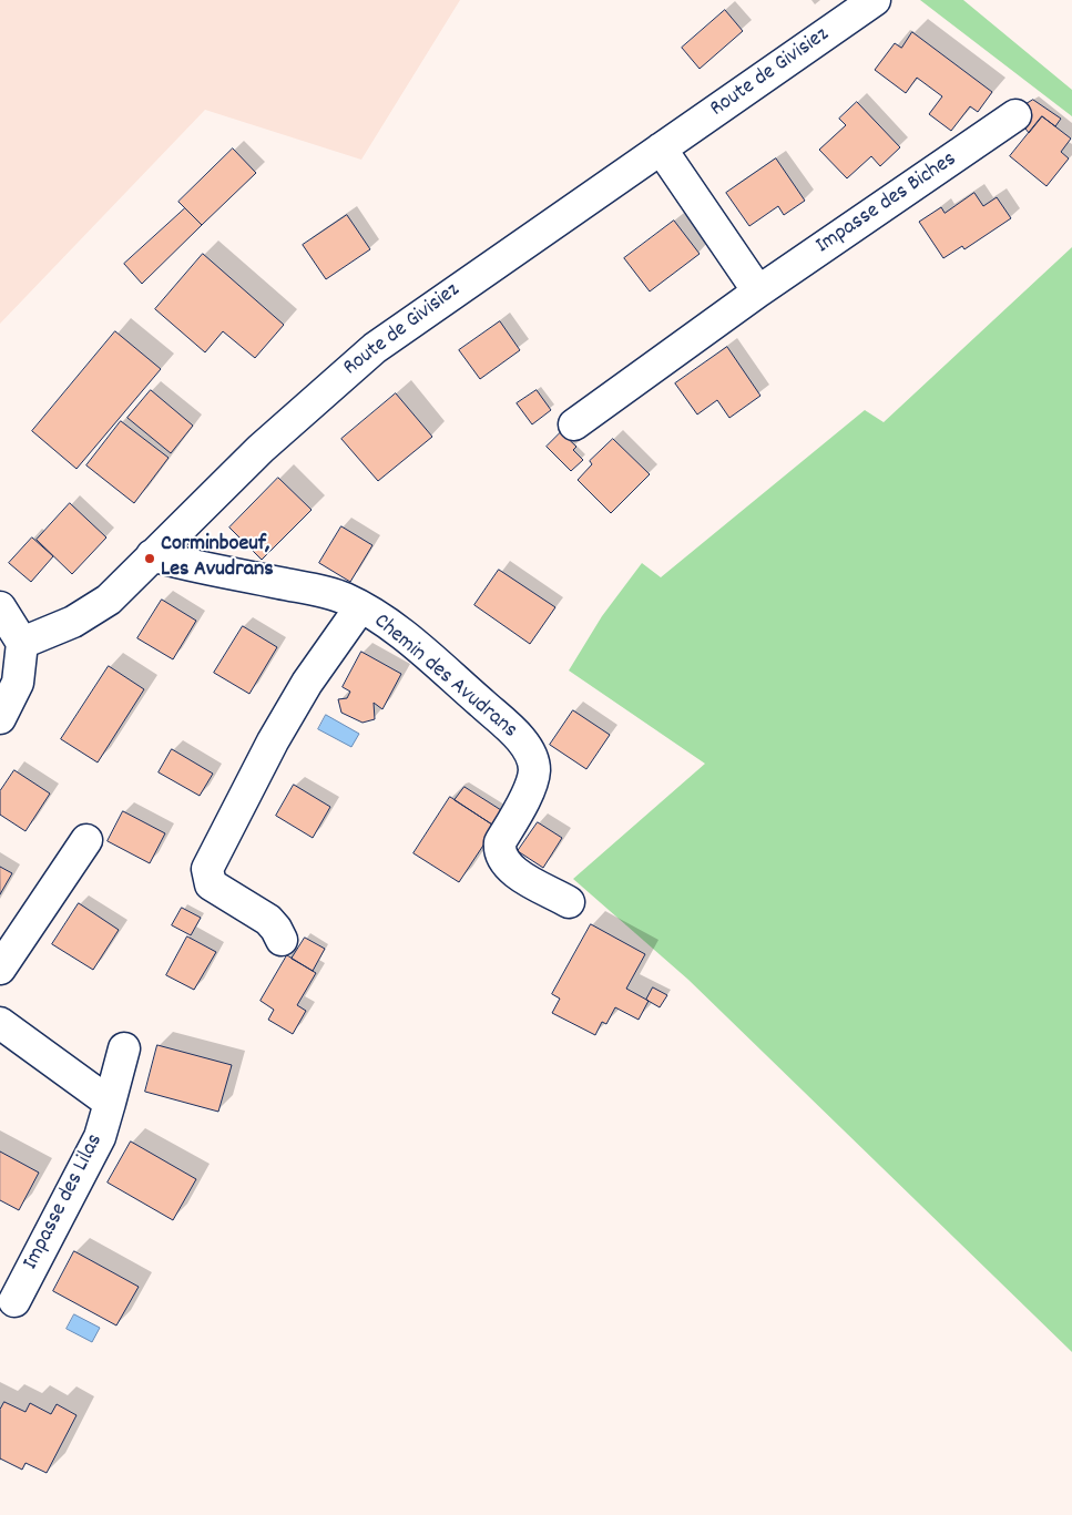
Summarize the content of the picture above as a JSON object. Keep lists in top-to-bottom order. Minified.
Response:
{"streets":{"street":["Route de Givisiez","Impasse des Biches","Chemin des Avudrans","Impasse des Lilas"]},"crossings":[["Route de Givisiez","Chemin des Avudrans"]],"places":["Corminboeuf, Les Avudrans"]}
